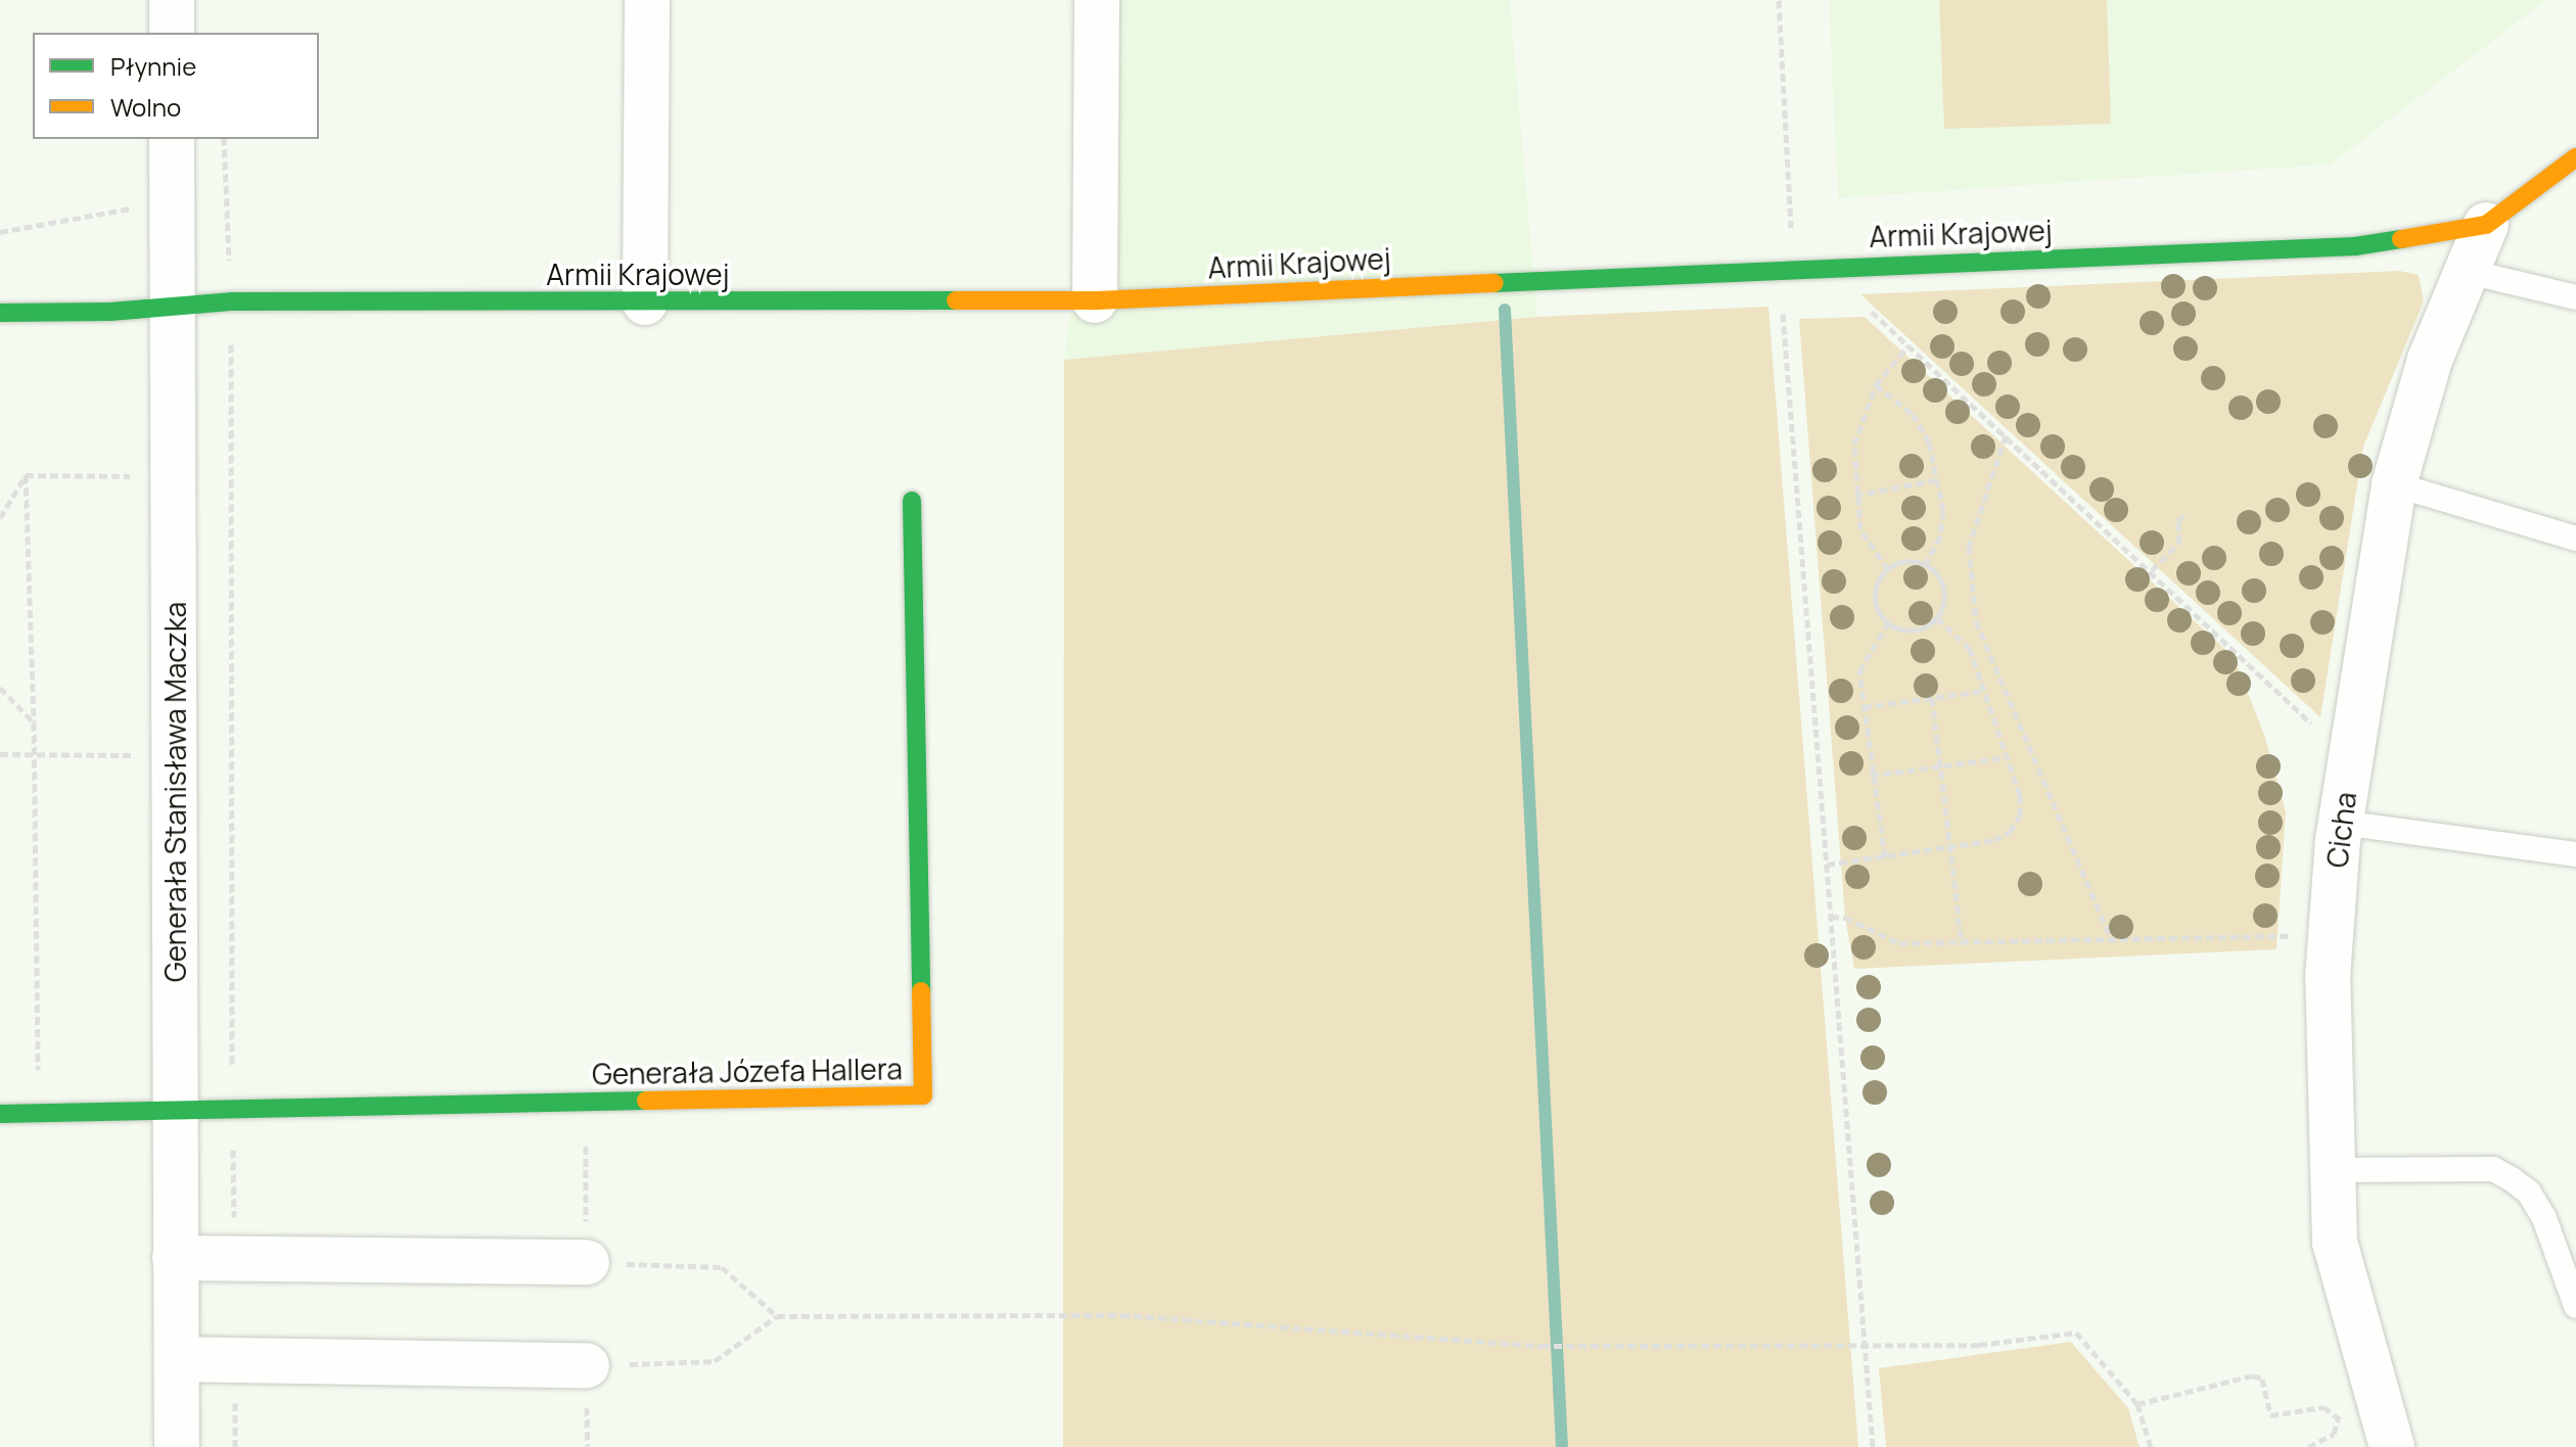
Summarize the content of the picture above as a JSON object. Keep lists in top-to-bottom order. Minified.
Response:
{"streets":{"street":["Armii Krajowej","Generała Stanisława Maczka","Cicha","Generała Józefa Hallera"]},"crossings":[["Armii Krajowej","Generała Stanisława Maczka"],["Armii Krajowej","Cicha"],["Generała Stanisława Maczka","Generała Józefa Hallera"]],"legend":["Płynnie","Wolno"]}
